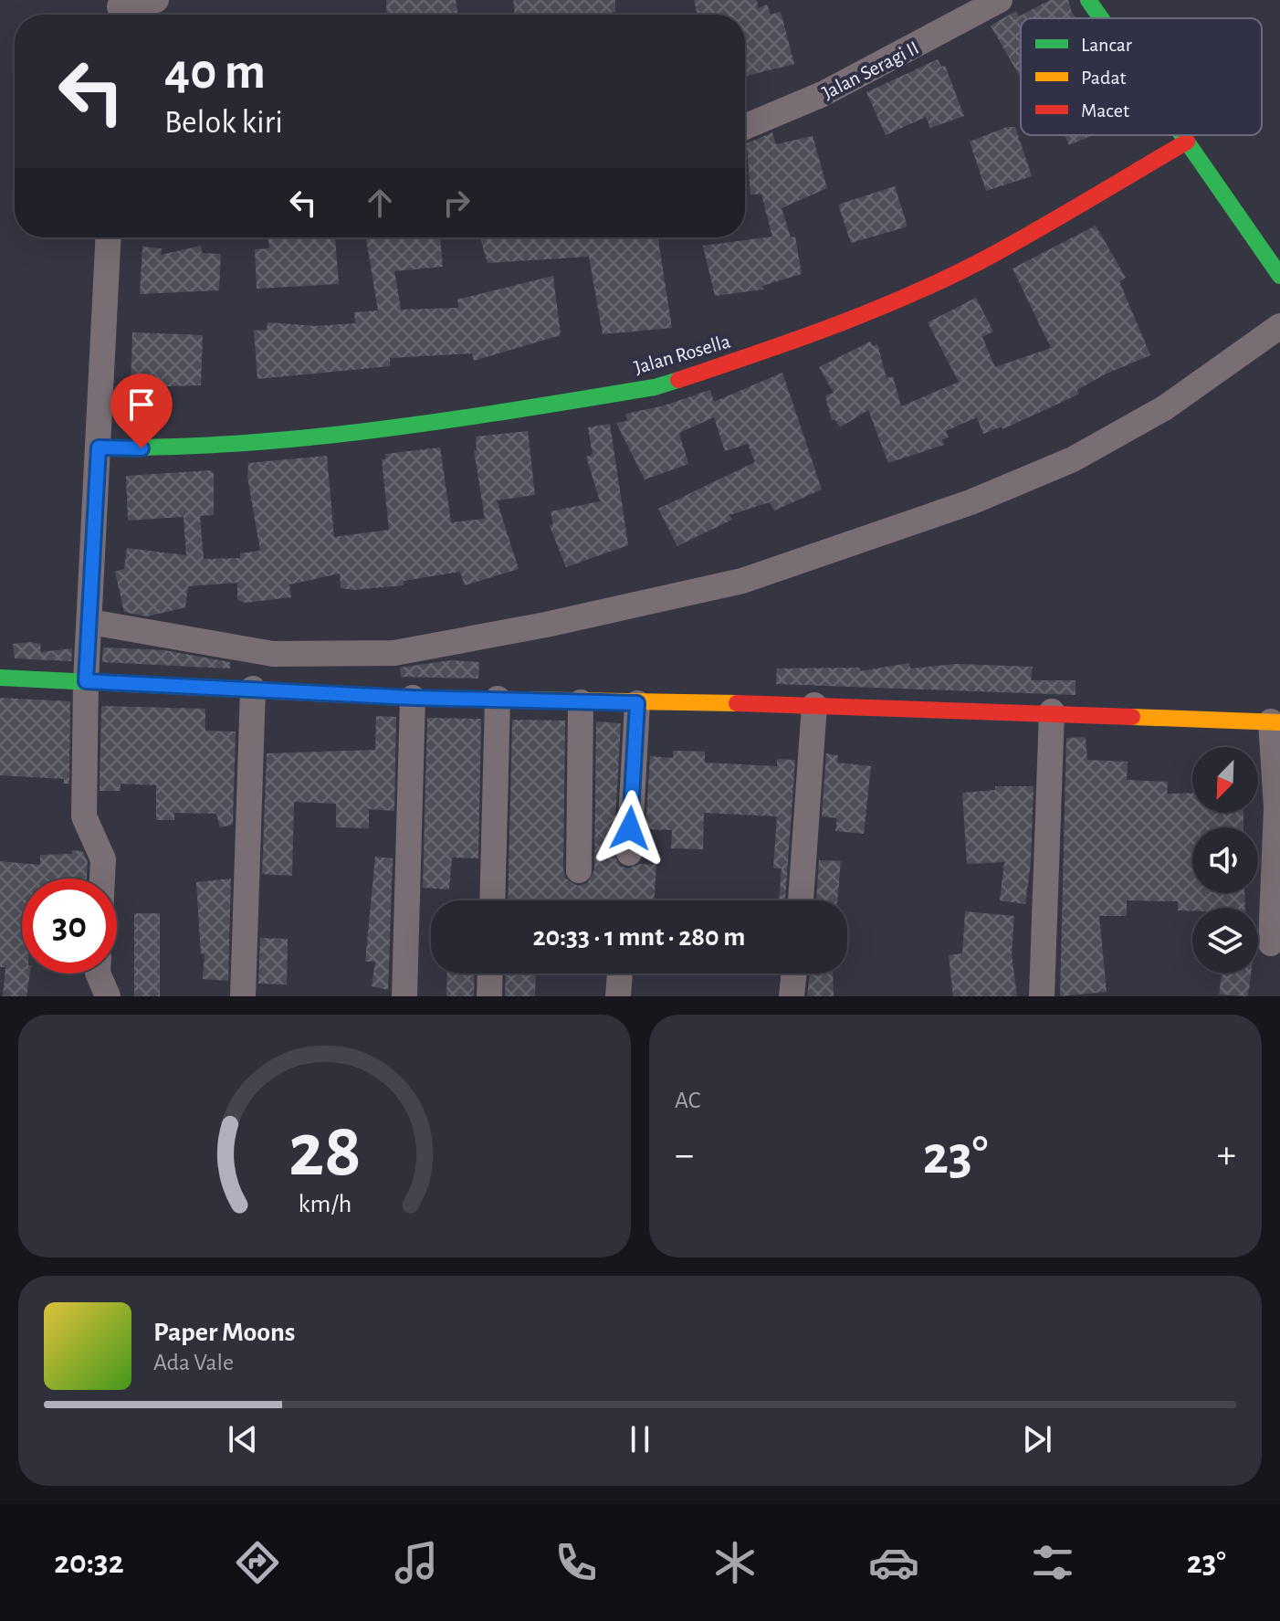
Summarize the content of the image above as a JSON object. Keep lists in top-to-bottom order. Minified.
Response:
{"streets":{"street":["Jalan Seragi II","Jalan Rosella"]},"legend":["Lancar","Padat","Macet"],"north":"bottom left","page":{"turn":["40 m","Belok kiri"],"limit":"30","trip":"20:33 · 1 mnt · 280 m","tile":"AC","heat":["−","23°","+"],"song":["Paper Moons","Ada Vale"],"tabs":["20:32","23°"],"gauge":["28","km/h"]}}
